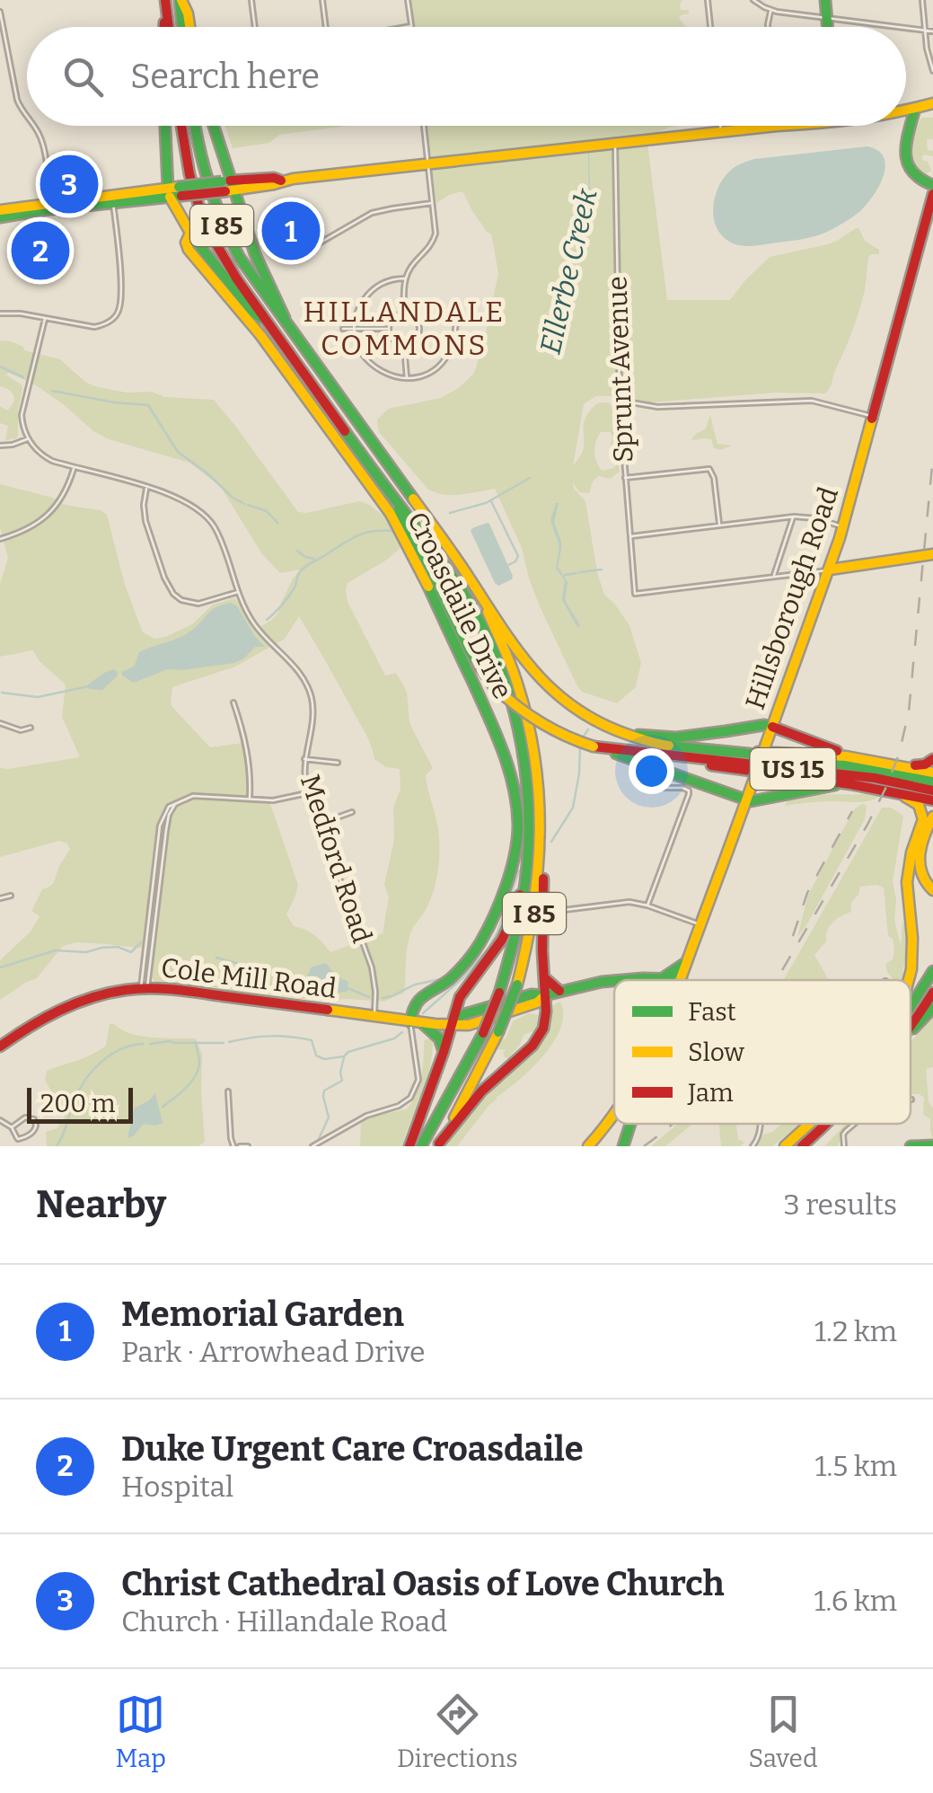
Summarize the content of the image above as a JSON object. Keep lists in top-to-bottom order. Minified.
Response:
{"streets":{"main road":["I 85","Hillsborough Road","Croasdaile Drive","US 15","Cole Mill Road"],"street":["Sprunt Avenue","Medford Road"]},"crossings":[["I 85","US 15"],["Hillsborough Road","Cole Mill Road"],["Croasdaile Drive","Cole Mill Road"],["Medford Road","Cole Mill Road"]],"districts":["HILLANDALE COMMONS"],"water":["Ellerbe Creek"],"legend":["Fast","Slow","Jam"],"scale_bar":"200 m","page":{"search":"Search here","pins":["3","1","2"],"scale":"200 m","heading":["Nearby","3 results"],"list":[{"mark":"1","name":"Memorial Garden","note":"Park · Arrowhead Drive","value":"1.2 km"},{"mark":"2","name":"Duke Urgent Care Croasdaile","note":"Hospital","value":"1.5 km"},{"mark":"3","name":"Christ Cathedral Oasis of Love Church","note":"Church · Hillandale Road","value":"1.6 km"}],"nav":["Map","Directions","Saved"]}}
